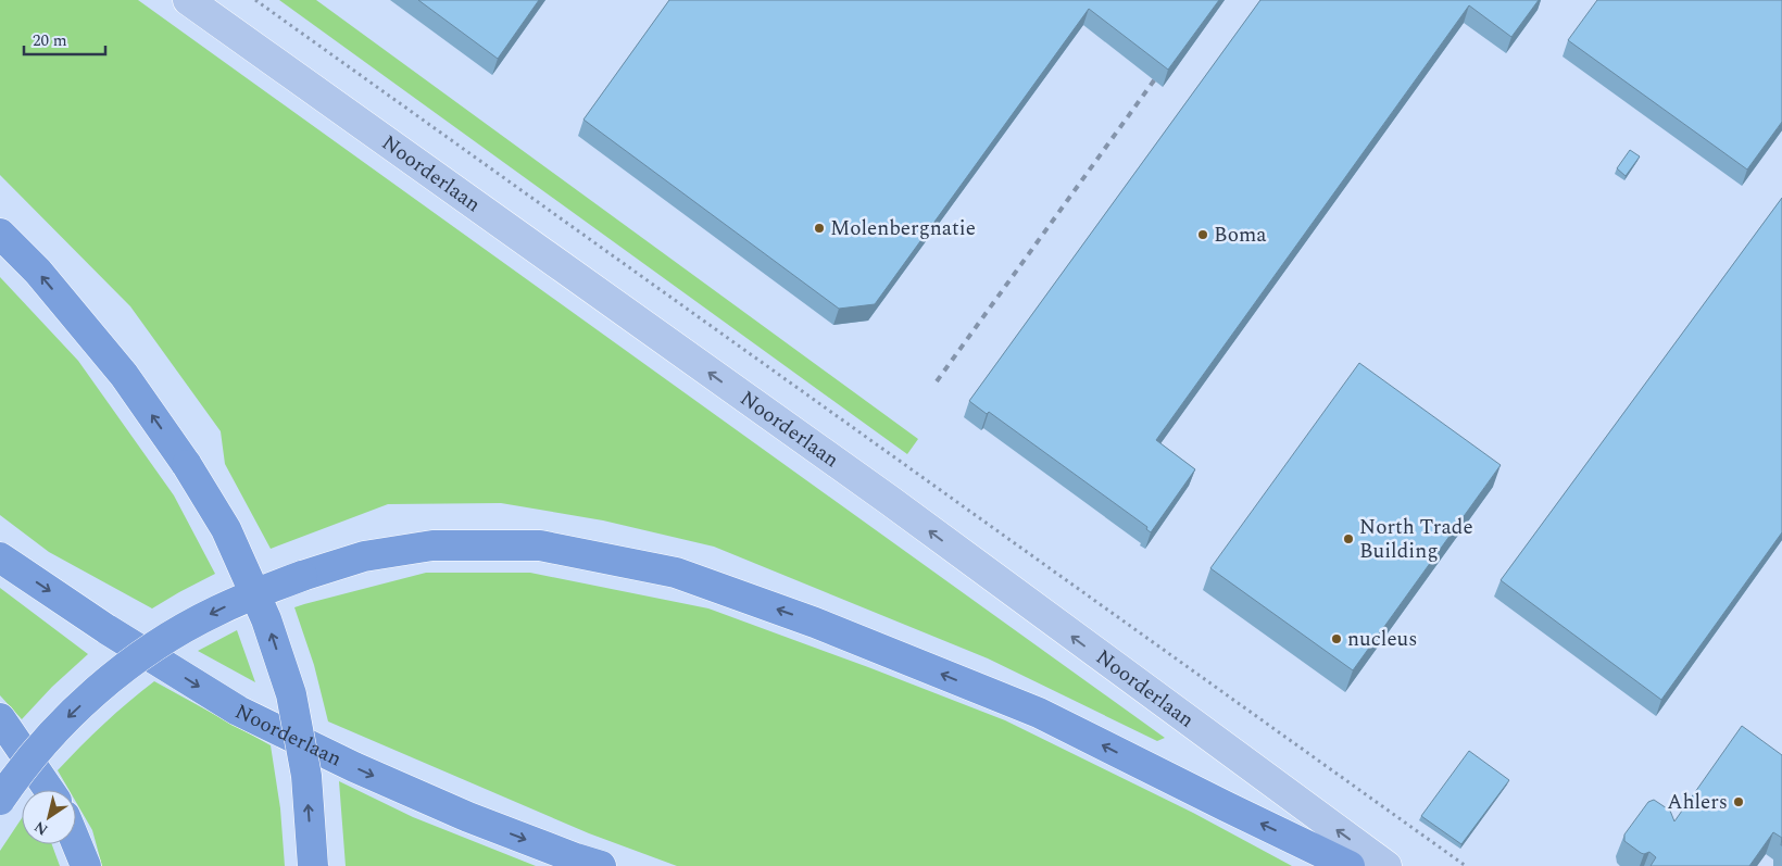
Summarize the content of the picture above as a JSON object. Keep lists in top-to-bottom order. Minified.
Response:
{"streets":{"highway":["Noorderlaan"]},"places":["Molenbergnatie","Boma","North Trade Building","nucleus","Ahlers"],"scale_bar":"20 m","north":"bottom left"}
